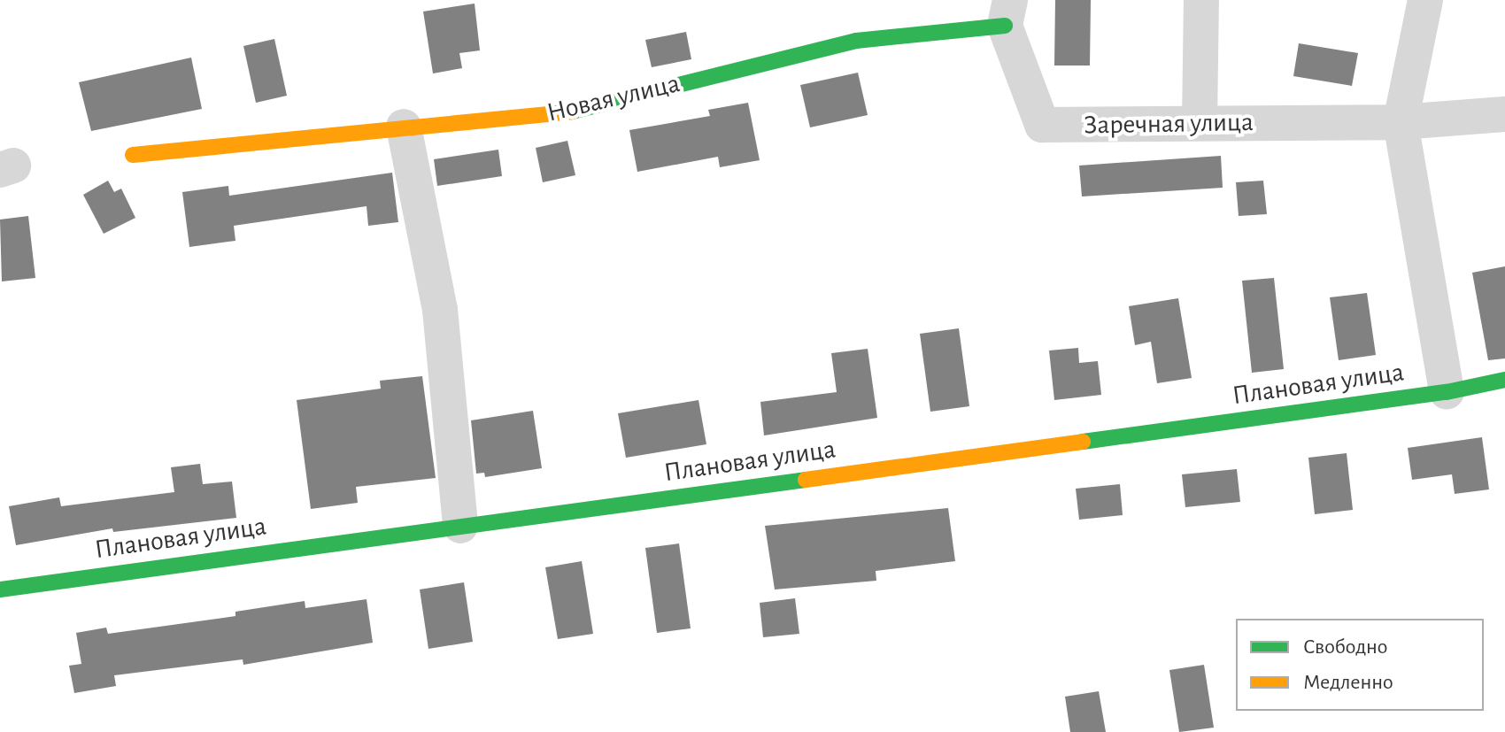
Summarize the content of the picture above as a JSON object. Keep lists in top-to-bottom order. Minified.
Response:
{"streets":{"street":["Новая улица","Заречная улица","Плановая улица"]},"crossings":[["Новая улица","Заречная улица"]],"legend":["Свободно","Медленно"]}
